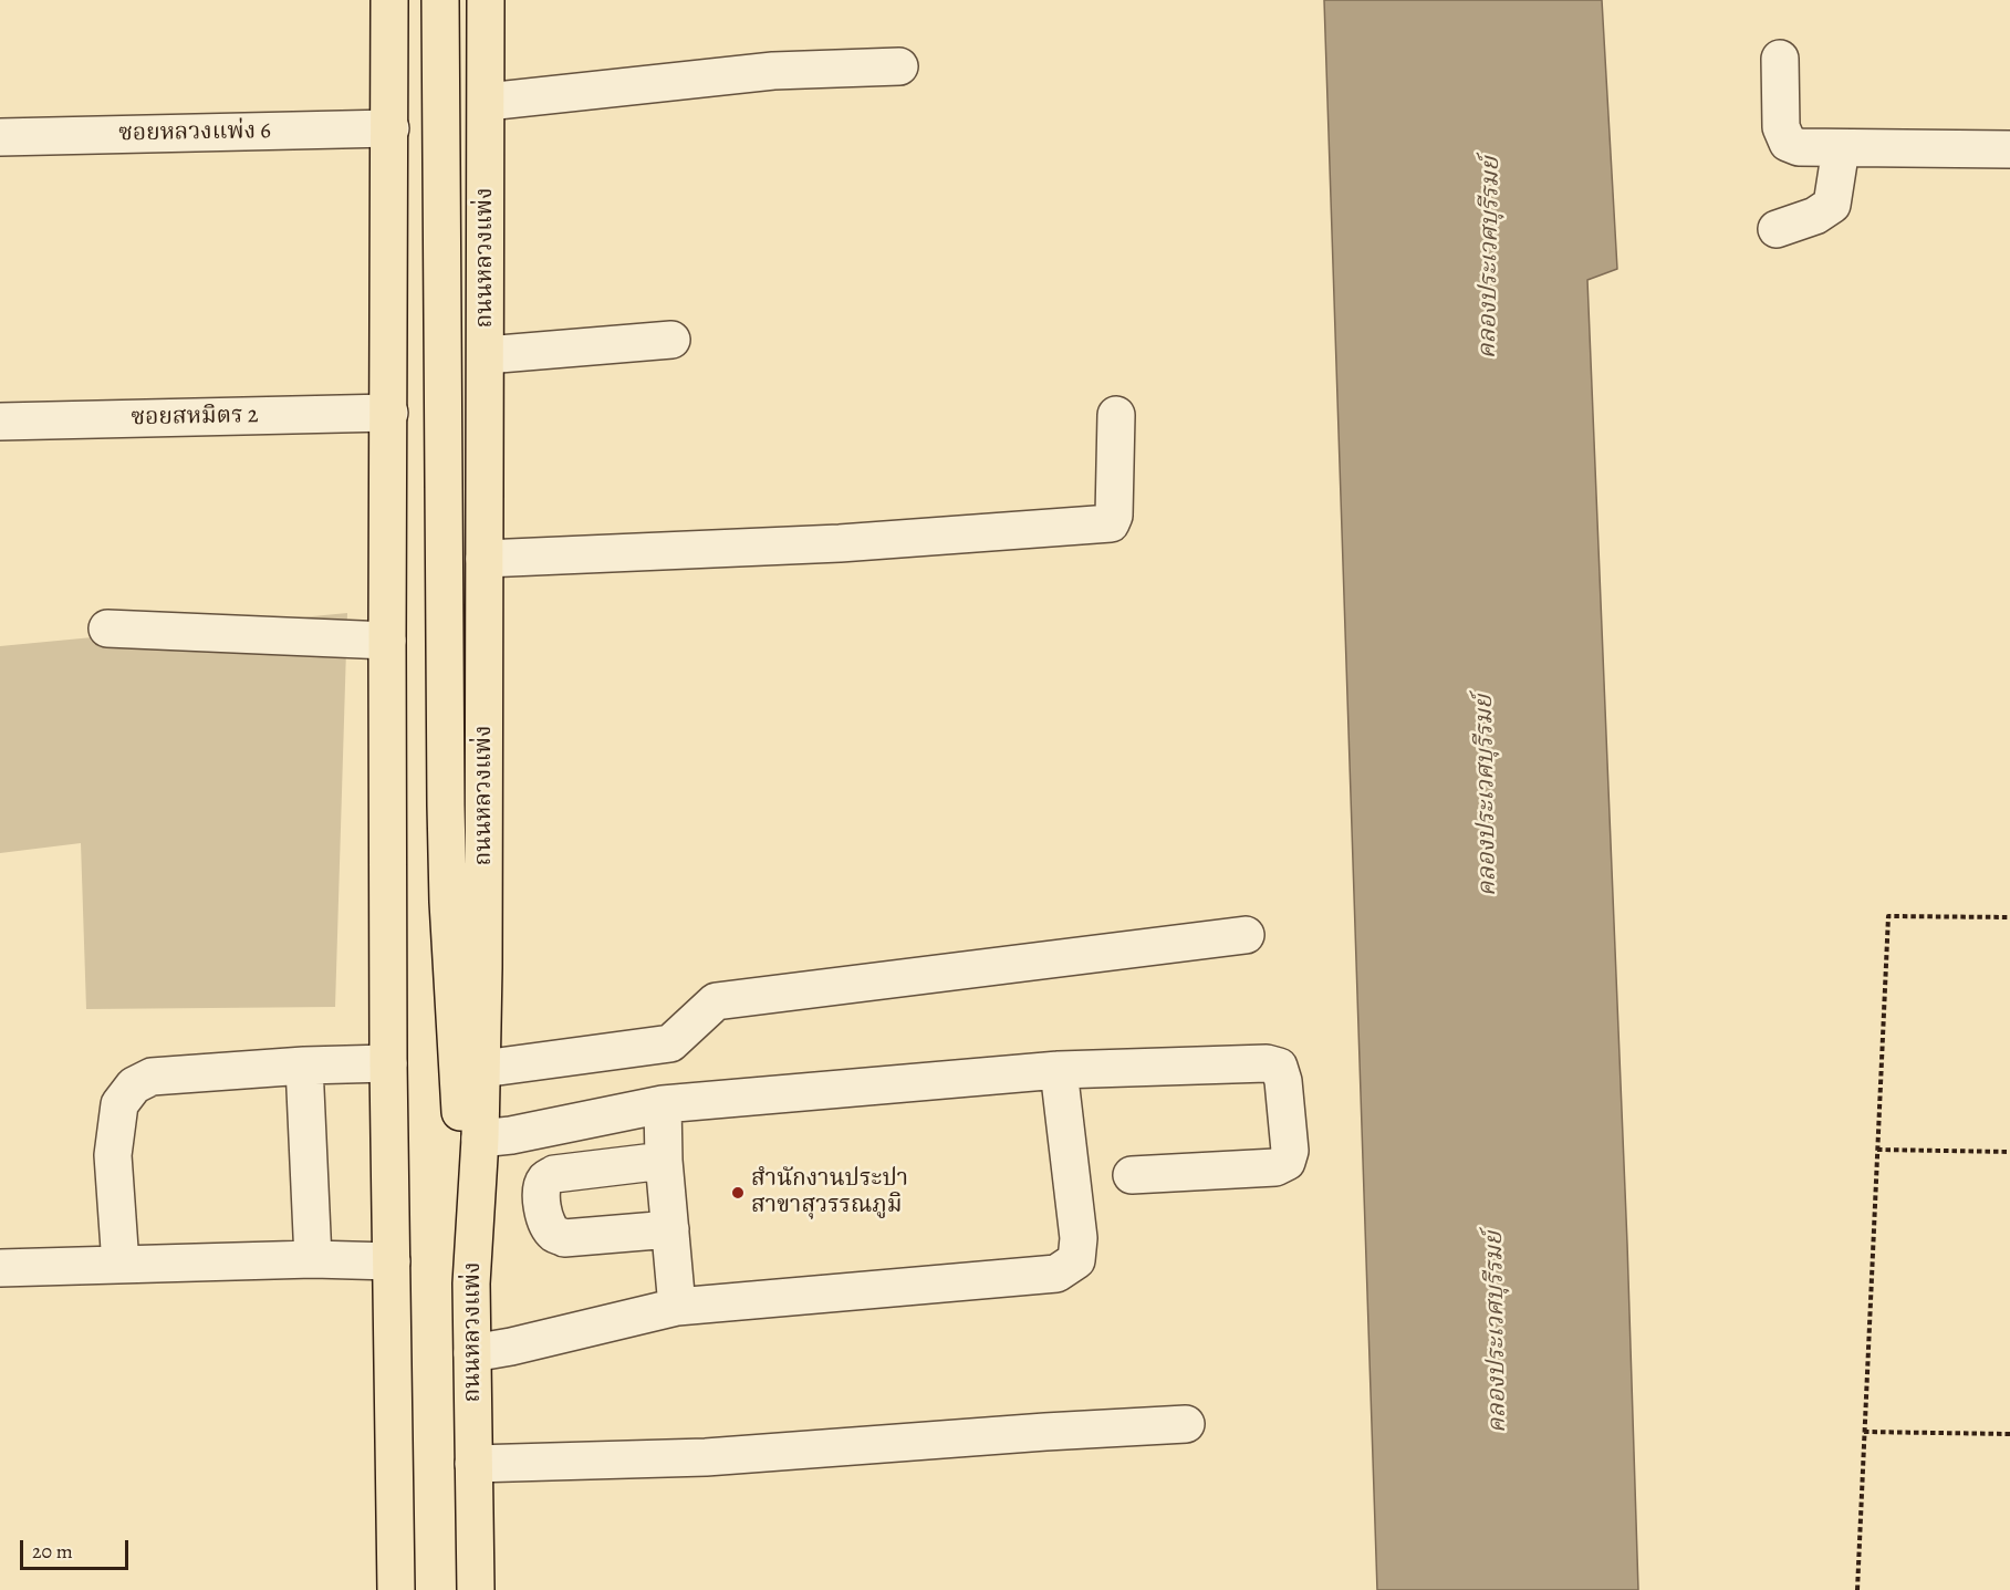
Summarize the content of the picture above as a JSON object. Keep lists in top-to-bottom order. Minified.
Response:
{"streets":{"main road":["ถนนหลวงแพ่ง"],"street":["ซอยหลวงแพ่ง 6","ซอยสหมิตร 2"]},"water":["คลองประเวศบุรีรมย์"],"places":["สำนักงานประปา สาขาสุวรรณภูมิ"],"scale_bar":"20 m"}
